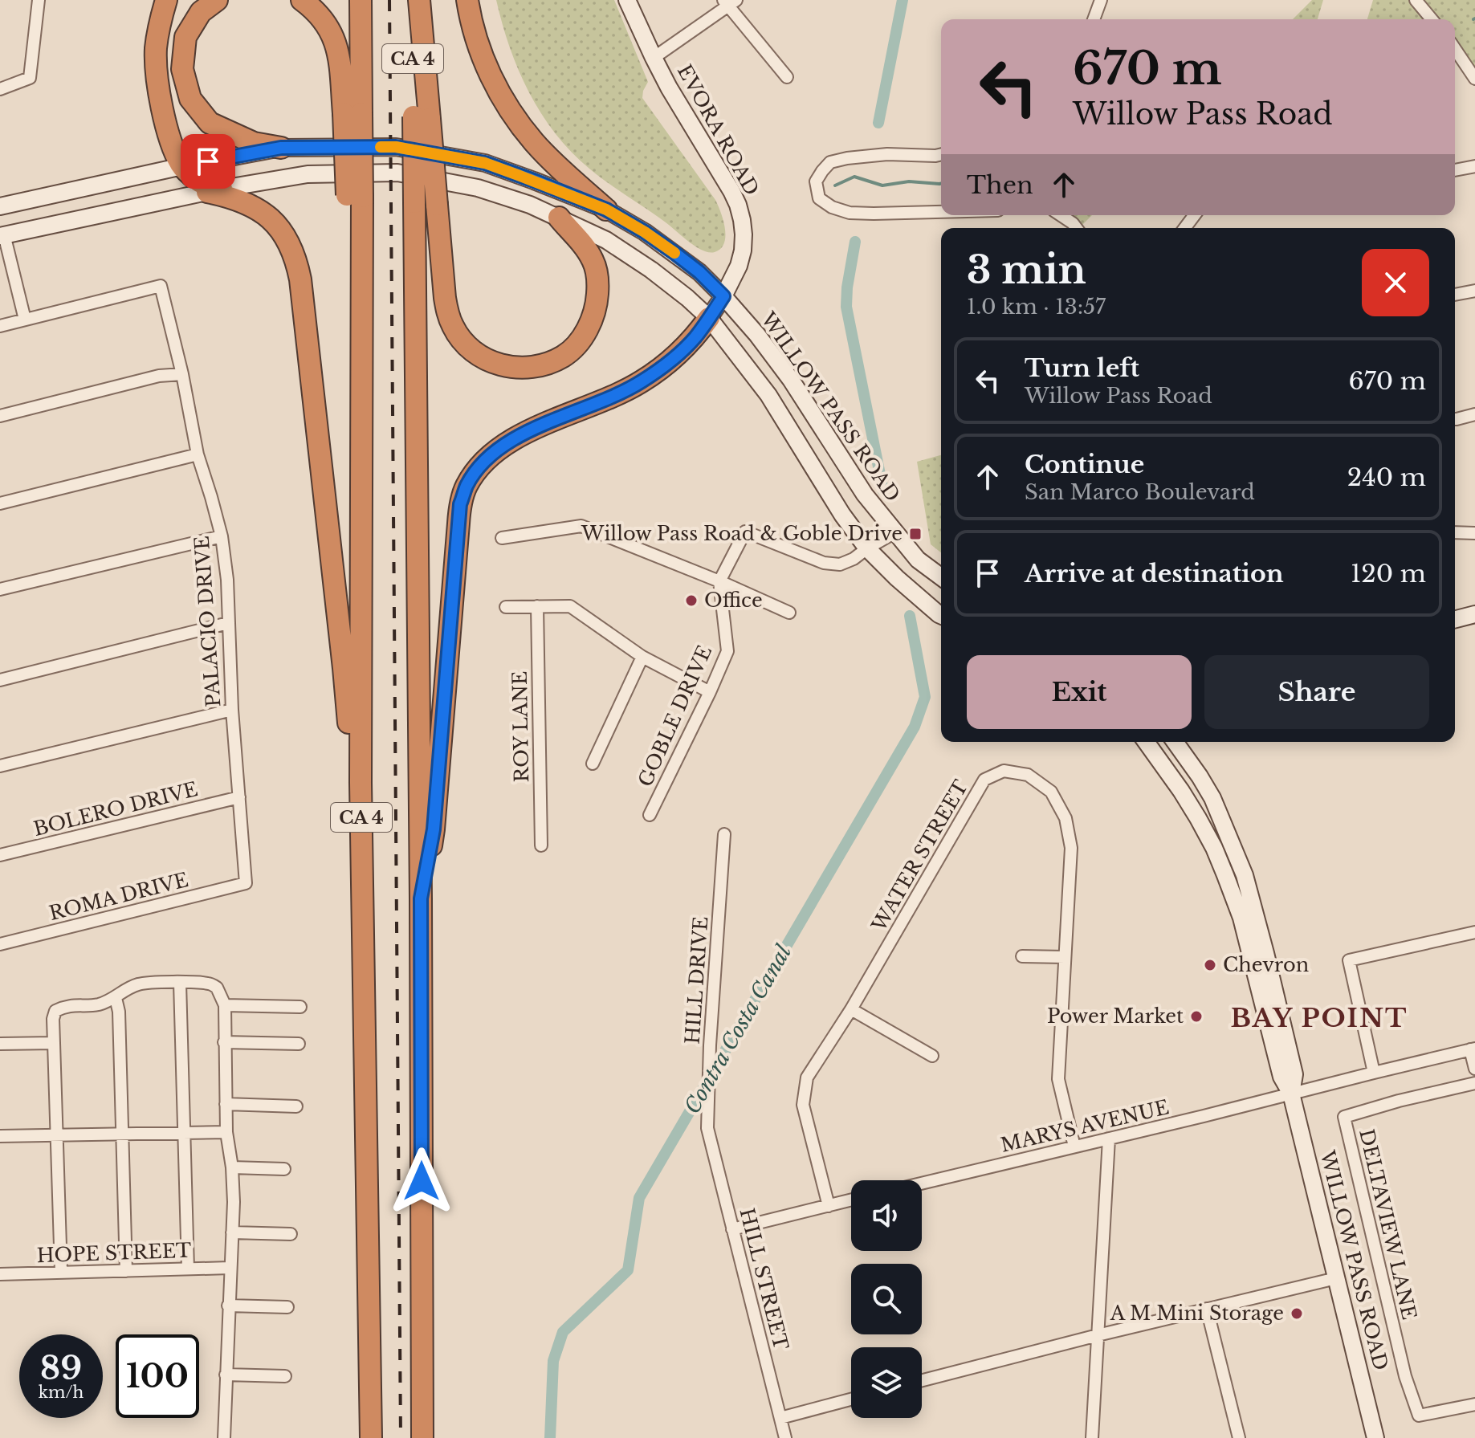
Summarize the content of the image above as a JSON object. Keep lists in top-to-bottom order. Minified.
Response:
{"streets":{"highway":["CA 4"],"main road":["EVORA ROAD","WILLOW PASS ROAD"],"street":["PALACIO DRIVE","GOBLE DRIVE","ROY LANE","BOLERO DRIVE","WATER STREET","ROMA DRIVE","HILL DRIVE","MARYS AVENUE","DELTAVIEW LANE","HOPE STREET","HILL STREET"]},"crossings":[["EVORA ROAD","WILLOW PASS ROAD"],["WILLOW PASS ROAD","MARYS AVENUE"],["PALACIO DRIVE","BOLERO DRIVE"],["PALACIO DRIVE","ROMA DRIVE"],["WATER STREET","MARYS AVENUE"],["HILL DRIVE","HILL STREET"]],"districts":["BAY POINT"],"water":["Contra Costa Canal"],"places":{"transit":["Willow Pass Road & Goble Drive"],"other":["Office","Chevron","Power Market","A M Mini Storage"]},"page":{"turn":["670 m","Willow Pass Road"],"then":"Then","heading":["3 min","1.0 km · 13:57"],"list":[{"name":"Turn left","note":"Willow Pass Road","value":"670 m"},{"name":"Continue","note":"San Marco Boulevard","value":"240 m"},{"name":"Arrive at destination","value":"120 m"}],"buttons":["Exit","Share"],"speed":"89 km/h","limit":"100"}}
